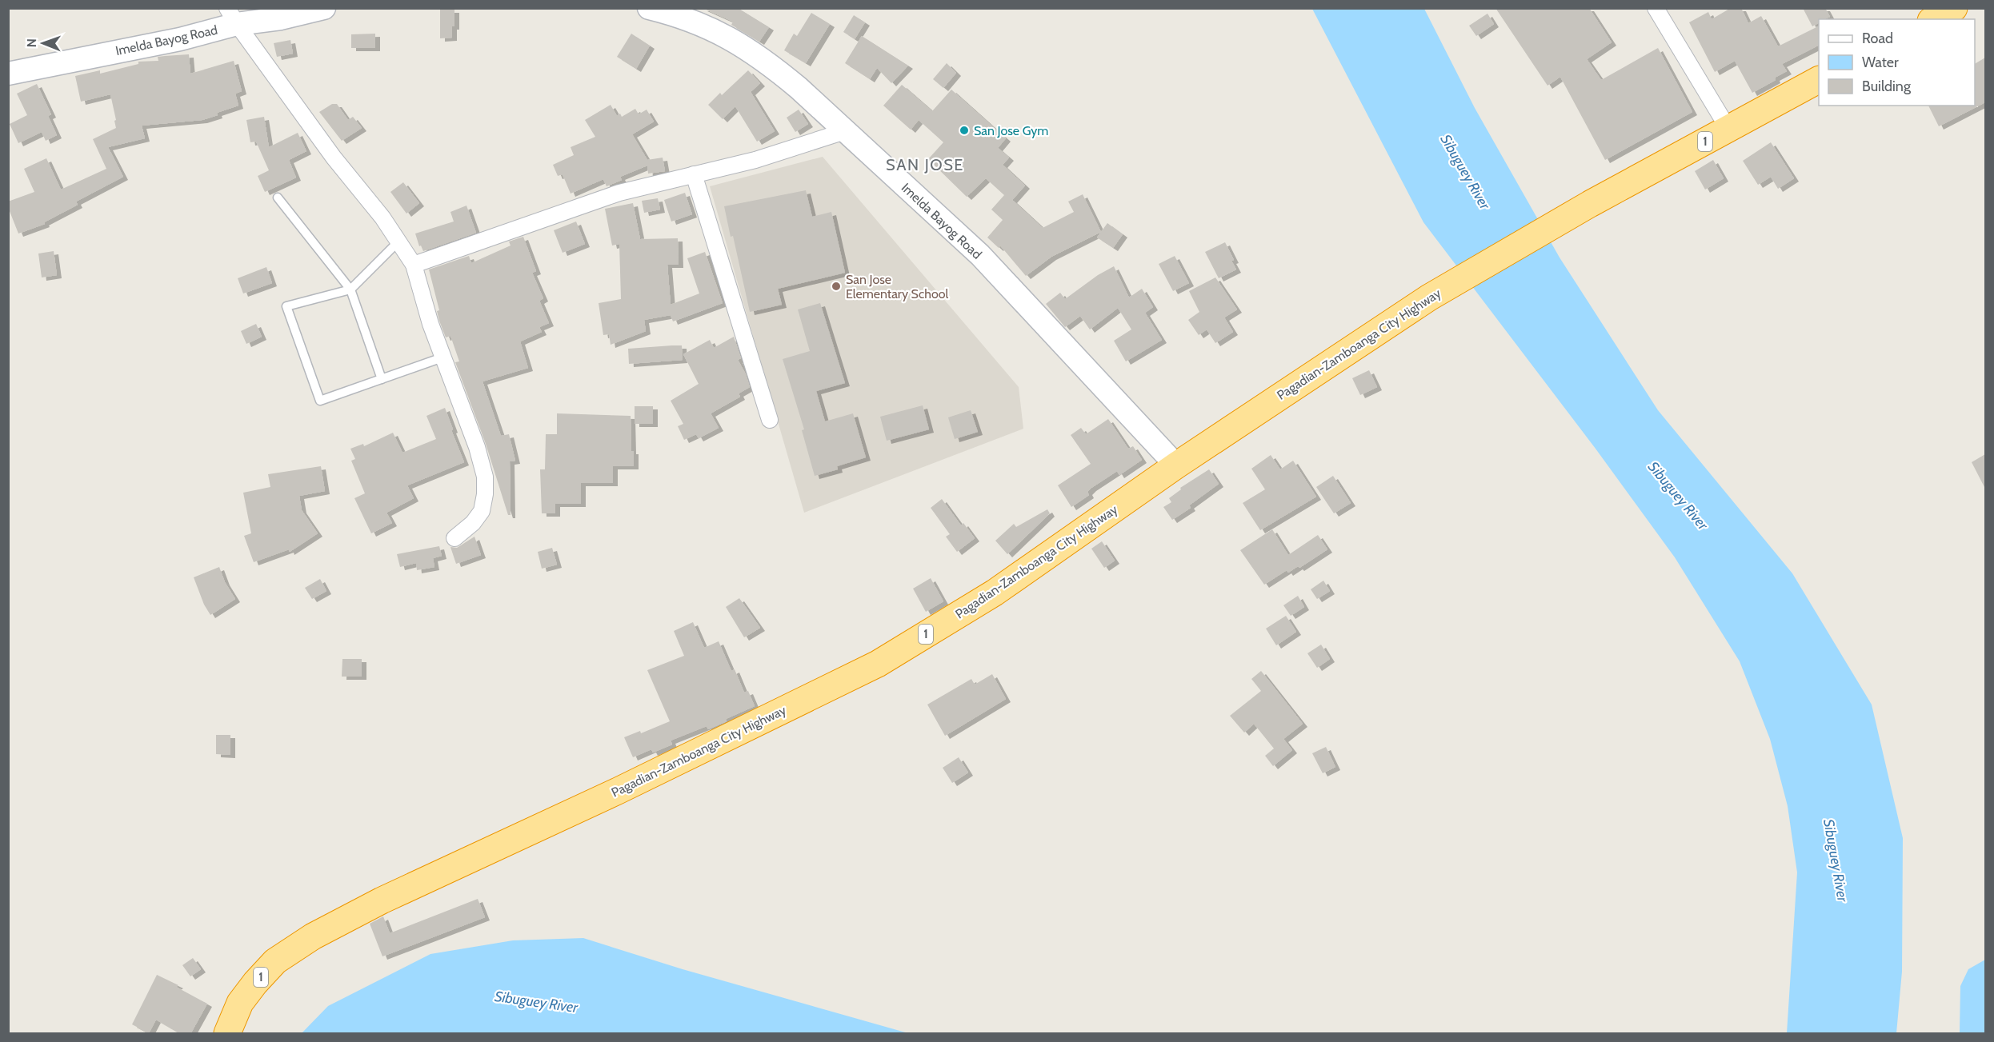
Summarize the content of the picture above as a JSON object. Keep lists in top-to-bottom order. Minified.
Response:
{"streets":{"highway":["1","Pagadian-Zamboanga City Highway"],"main road":["Imelda Bayog Road"]},"crossings":[["Imelda Bayog Road","Pagadian-Zamboanga City Highway"]],"districts":["SAN JOSE"],"water":["Sibuguey River"],"places":["San Jose Gym","San Jose Elementary School"],"legend":["Road","Water","Building"],"north":"left"}
